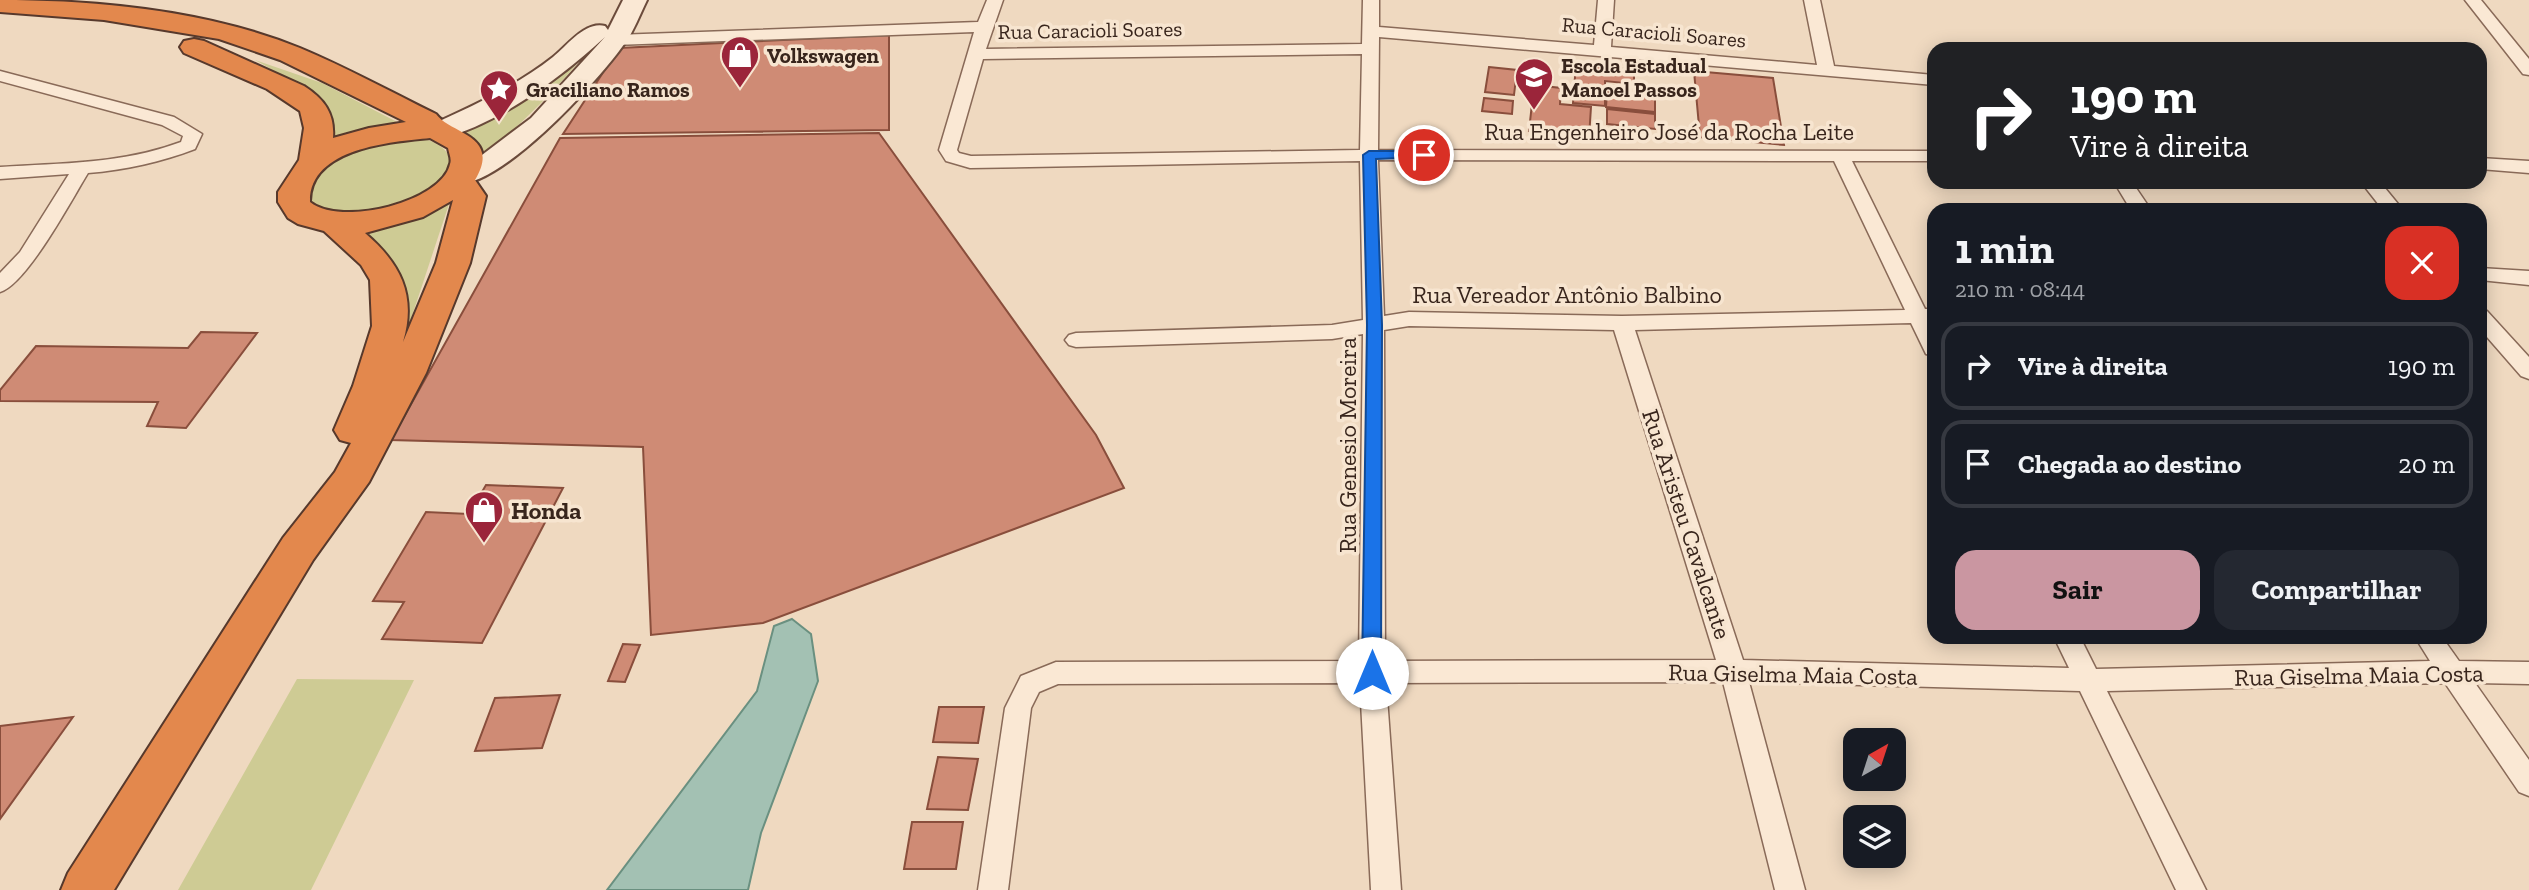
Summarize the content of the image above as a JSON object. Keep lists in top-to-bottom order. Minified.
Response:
{"streets":{"street":["Rua Caracioli Soares","Rua Engenheiro José da Rocha Leite","Rua Vereador Antônio Balbino","Rua Genesio Moreira","Rua Aristeu Cavalcante","Rua Giselma Maia Costa"]},"crossings":[["Rua Caracioli Soares","Rua Engenheiro José da Rocha Leite"],["Rua Caracioli Soares","Rua Genesio Moreira"],["Rua Engenheiro José da Rocha Leite","Rua Genesio Moreira"],["Rua Vereador Antônio Balbino","Rua Genesio Moreira"],["Rua Vereador Antônio Balbino","Rua Aristeu Cavalcante"],["Rua Genesio Moreira","Rua Giselma Maia Costa"],["Rua Aristeu Cavalcante","Rua Giselma Maia Costa"]],"places":{"shop":["Volkswagen","Honda"],"school or university":["Escola Estadual Manoel Passos"],"place":["Graciliano Ramos"]},"north":"top right","page":{"turn":["190 m","Vire à direita"],"heading":["1 min","210 m · 08:44"],"list":[{"name":"Vire à direita","value":"190 m"},{"name":"Chegada ao destino","value":"20 m"}],"buttons":["Sair","Compartilhar"]}}
